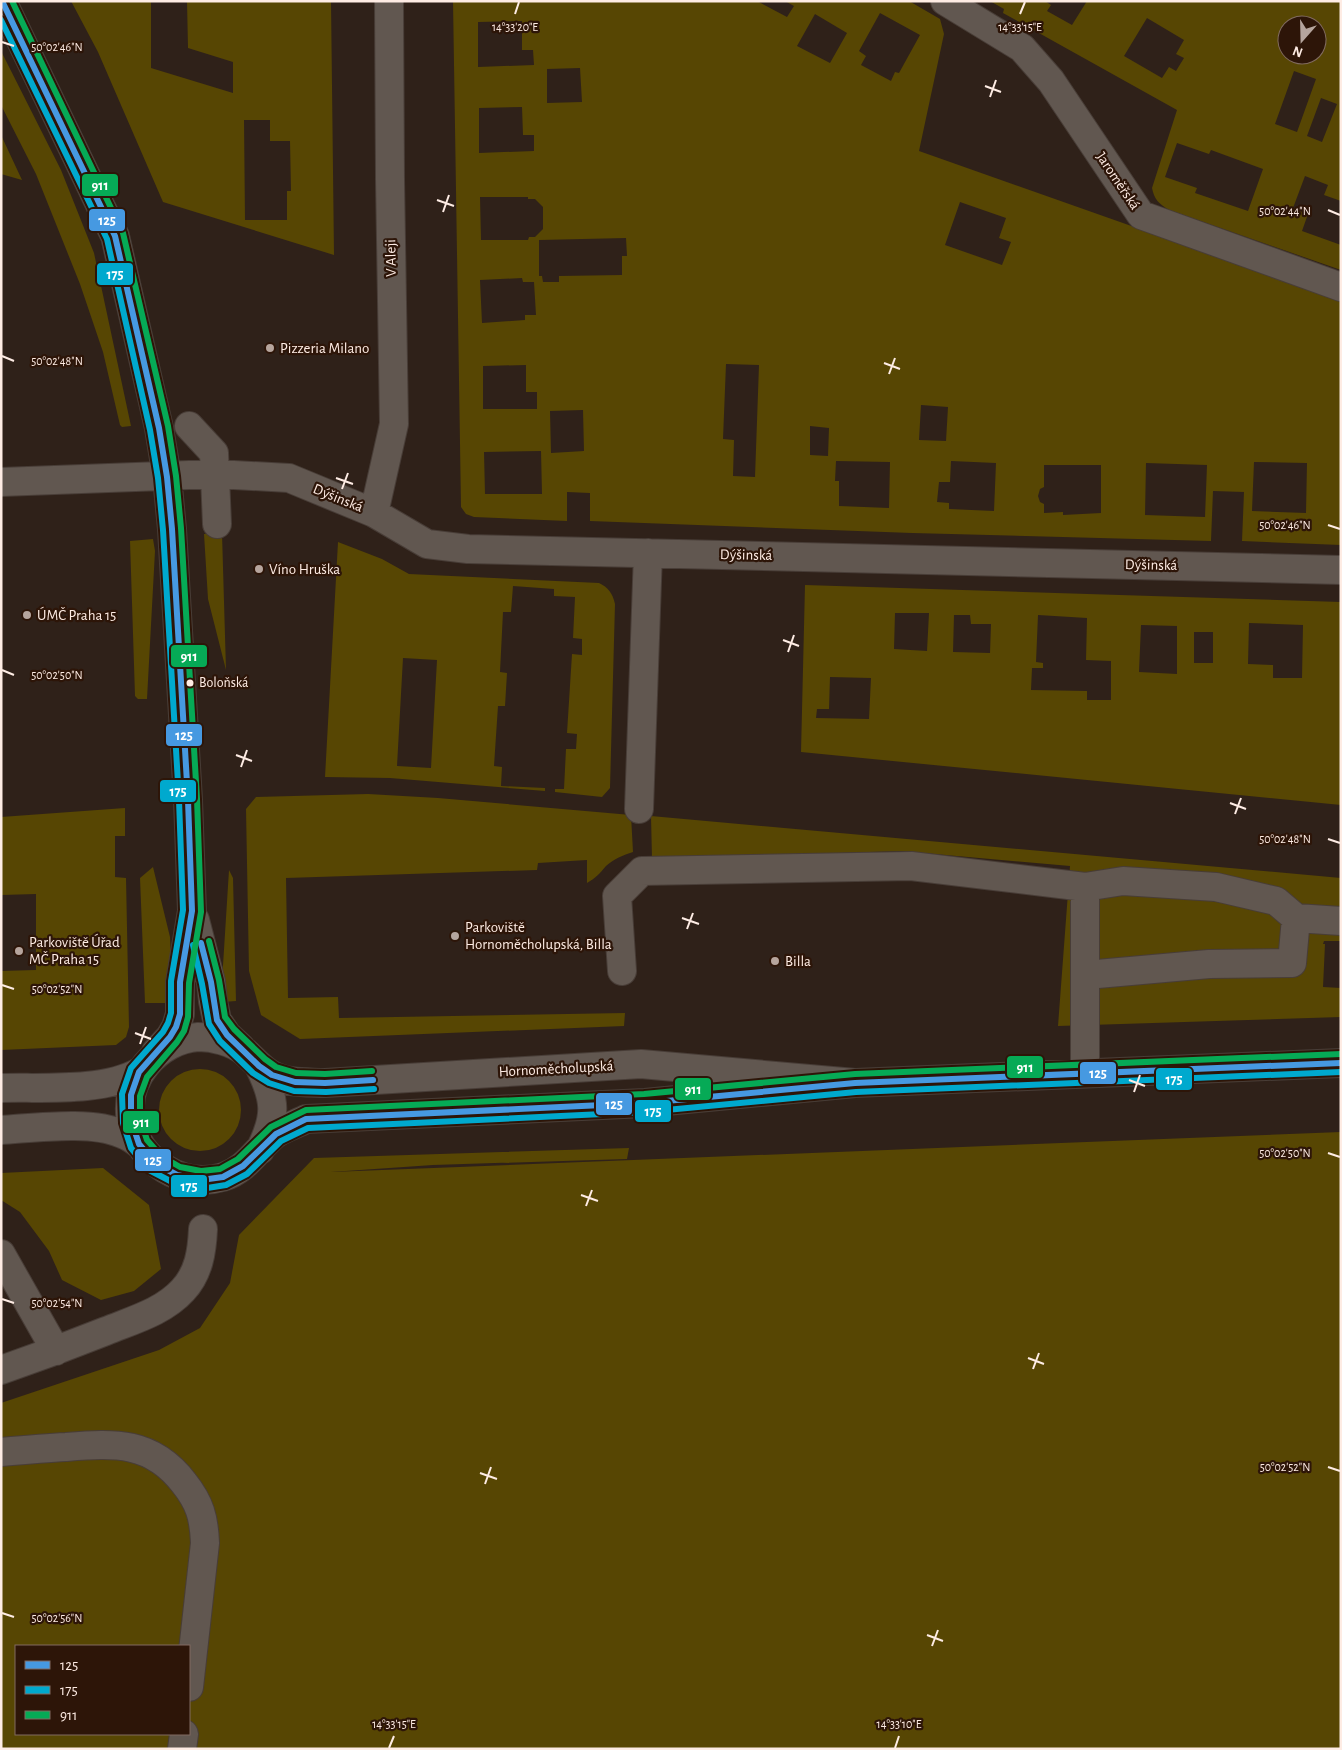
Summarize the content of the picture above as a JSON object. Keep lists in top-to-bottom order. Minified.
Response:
{"streets":{"street":["Jaroměřská","V Aleji","Dýšinská","Hornoměcholupská"]},"crossings":[["V Aleji","Dýšinská"]],"places":["Pizzeria Milano","Víno Hruška","ÚMČ Praha 15","Boloňská","Parkoviště Hornoměcholupská, Billa","Parkoviště Úřad MČ Praha 15","Billa"],"lines":["transit line 125","transit line 911","transit line 175"],"legend":["125","175","911"],"north":"bottom","coordinates":["14°33'20\"E","14°33'15\"E","50°02'46\"N","50°02'44\"N","50°02'48\"N","50°02'50\"N","50°02'52\"N","50°02'54\"N","50°02'56\"N","14°33'10\"E"]}
